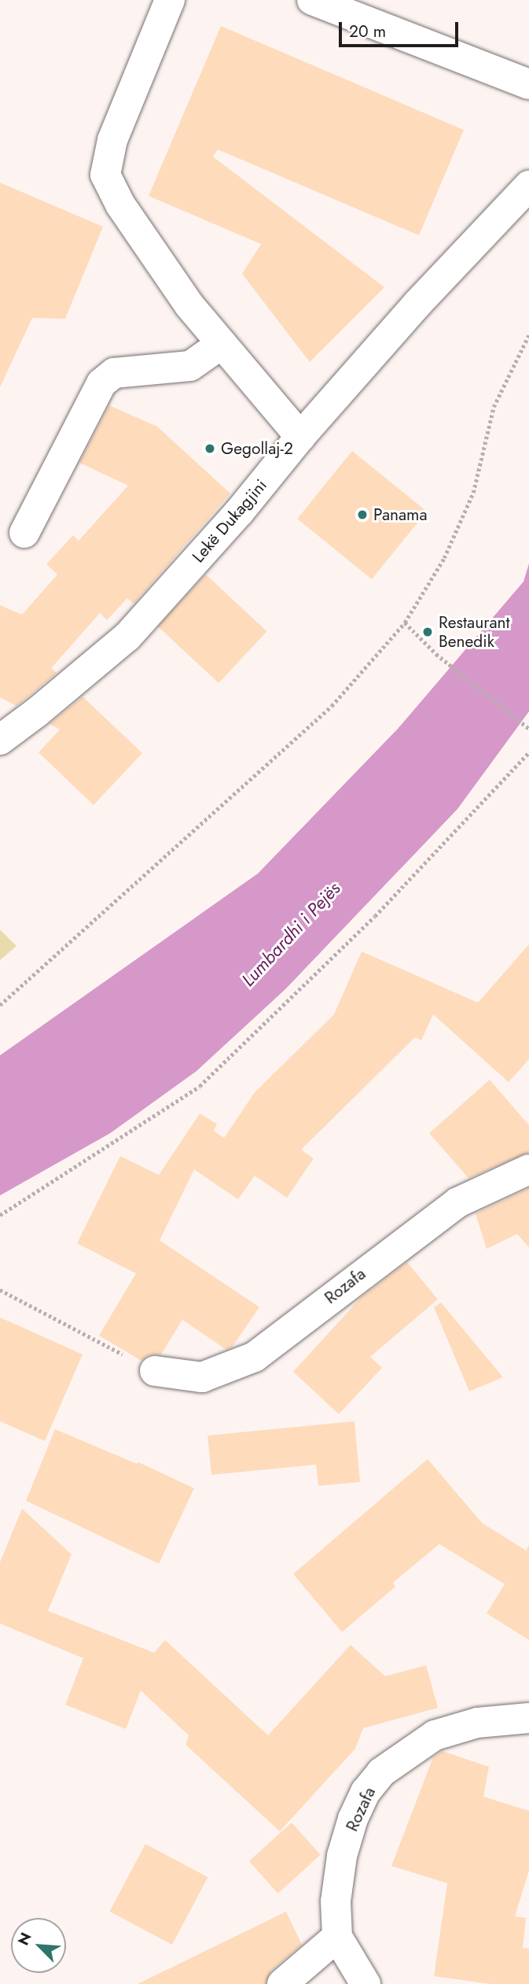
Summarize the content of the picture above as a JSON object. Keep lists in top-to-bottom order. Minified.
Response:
{"streets":{"street":["Lekë Dukagjini","Rozafa"]},"water":["Lumbardhi i Pejës"],"places":["Gegollaj-2","Panama","Restaurant Benedik"],"scale_bar":"20 m","north":"top left"}
